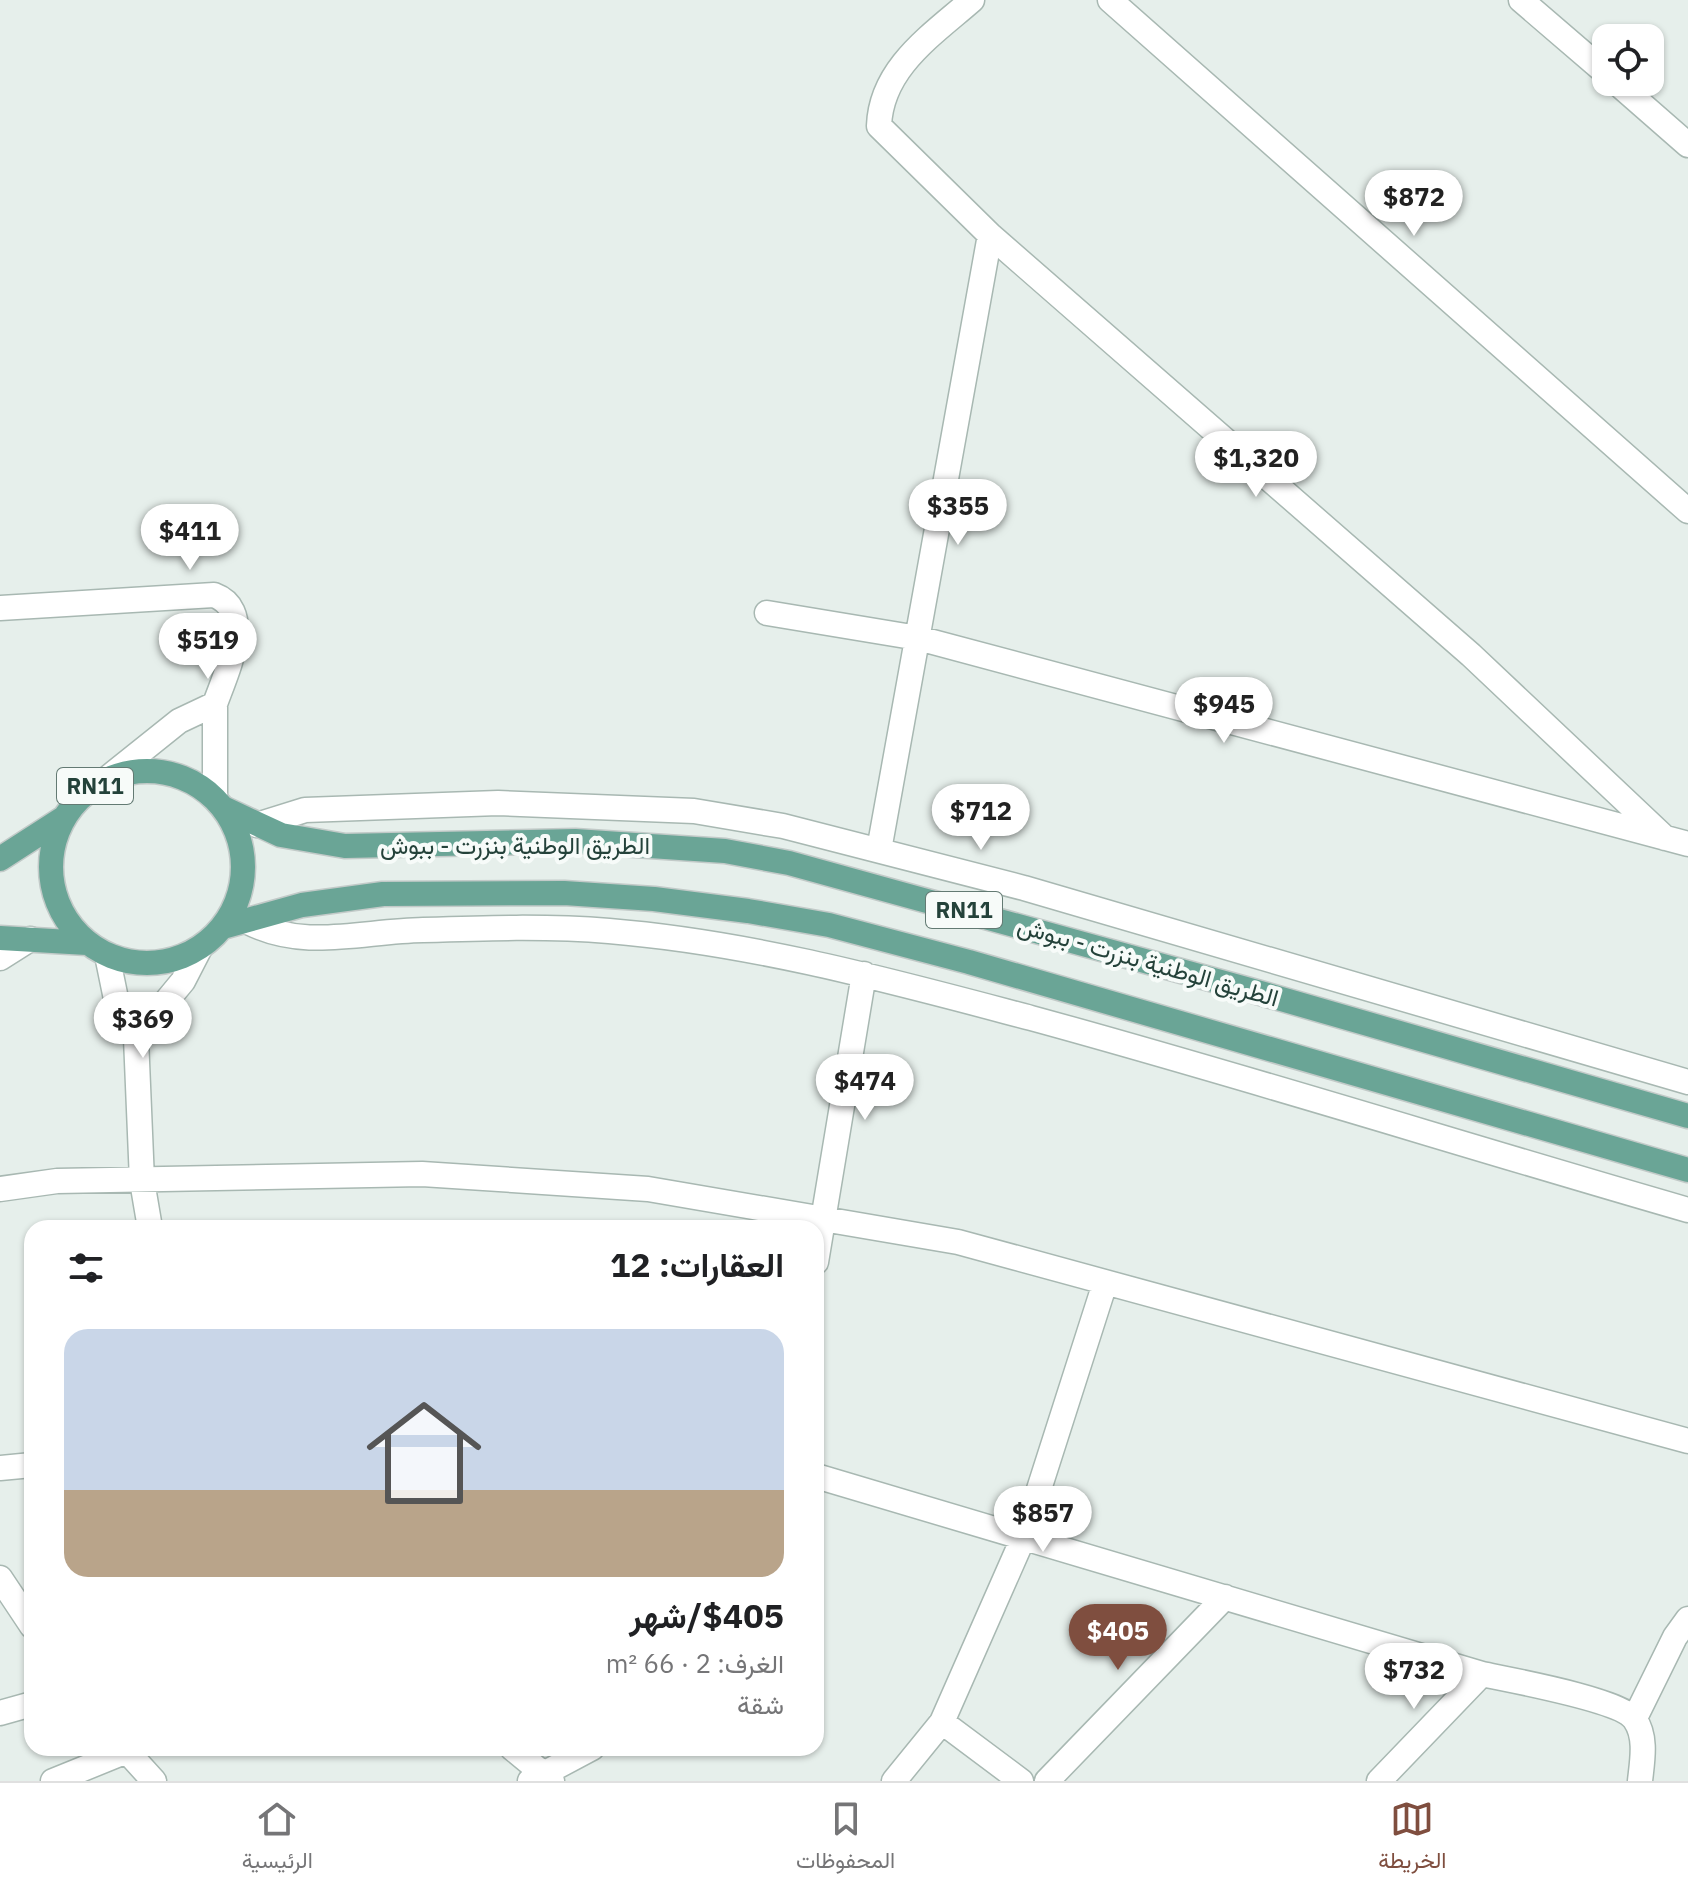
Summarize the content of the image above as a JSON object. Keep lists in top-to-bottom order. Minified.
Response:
{"streets":{"main road":["RN11","الطريق الوطنية بنزرت - ببوش"]},"crossings":[["RN11","الطريق الوطنية بنزرت - ببوش"]],"page":{"price":["$872","$1,320","$355","$411","$519","$945","$712","$369","$474","$857","$405","$732"],"heading":"العقارات: 12","list":[{"name":"$405/شهر","note":"الغرف: 2 · 66 m² · شقة"}],"tabs":["الخريطة","المحفوظات","الرئيسية"]}}
